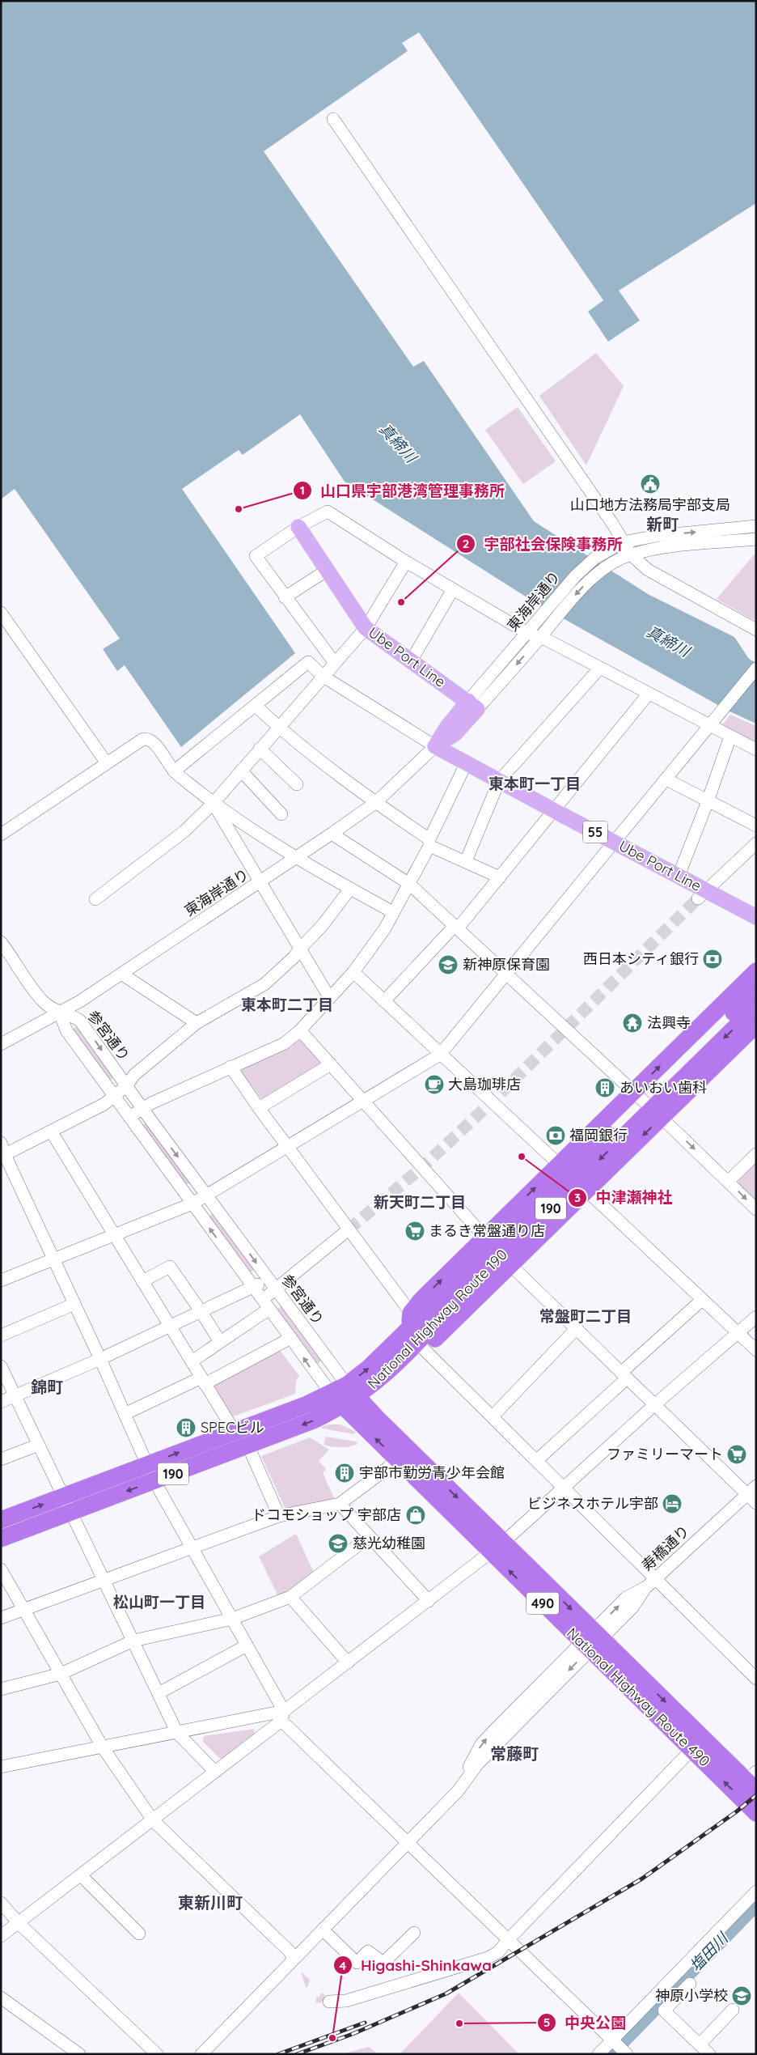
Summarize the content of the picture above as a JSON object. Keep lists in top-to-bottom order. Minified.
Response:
{"streets":{"highway":["190","National Highway Route 190","490","National Highway Route 490"],"main road":["Ube Port Line","55"],"street":["東海岸通り","参宮通り","寿橋通り"]},"crossings":[["東海岸通り","Ube Port Line"],["東海岸通り","参宮通り"],["参宮通り","190"],["参宮通り","National Highway Route 190"],["参宮通り","National Highway Route 490"],["190","National Highway Route 490"],["National Highway Route 190","National Highway Route 490"],["寿橋通り","National Highway Route 490"]],"districts":["新町","東本町一丁目","東本町二丁目","新天町二丁目","常盤町二丁目","錦町","松山町一丁目","常藤町","東新川町"],"water":["真締川","塩田川"],"places":{"public building":["山口地方法務局宇部支局"],"other":["山口県宇部港湾管理事務所","宇部社会保険事務所","中津瀬神社","中央公園","Higashi-Shinkawa"],"bank":["西日本シティ銀行","福岡銀行"],"school or university":["新神原保育園","慈光幼稚園","神原小学校"],"temple":["法興寺"],"cafe":["大島珈琲店"],"building":["あいおい歯科","SPECビル","宇部市勤労青少年会館"],"supermarket":["まるき常盤通り店","ファミリーマート"],"hotel":["ビジネスホテル宇部"],"shop":["ドコモショップ 宇部店"]}}
